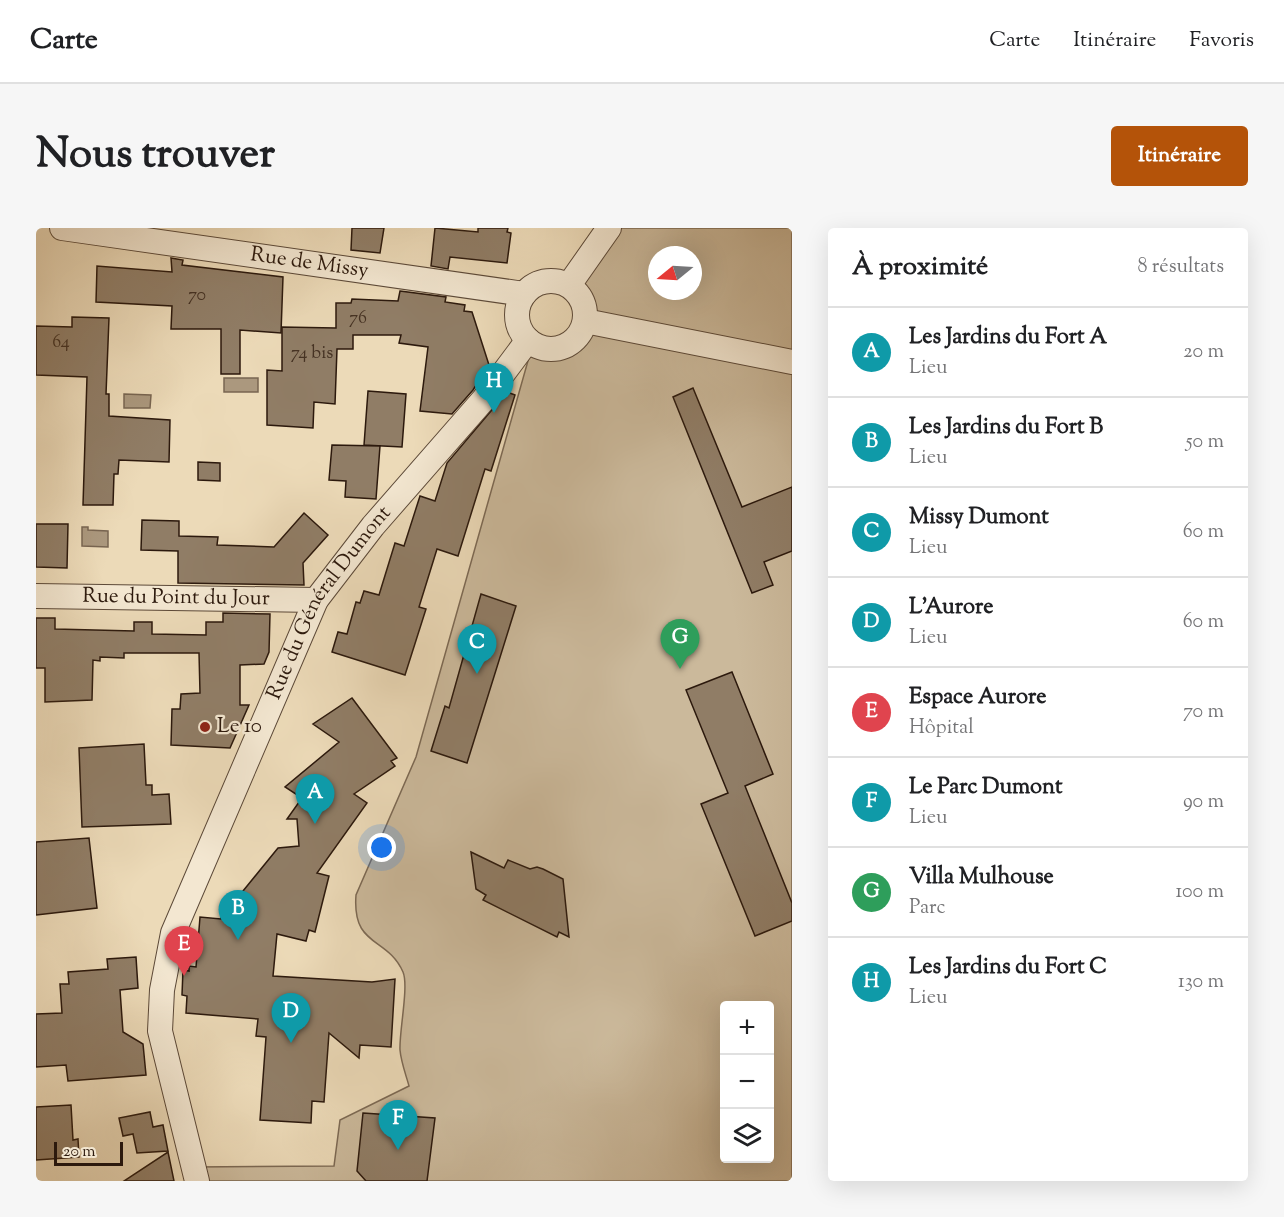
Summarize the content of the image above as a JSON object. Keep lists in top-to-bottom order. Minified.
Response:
{"streets":{"street":["Rue de Missy","Rue du Point du Jour","Rue du Général Dumont"]},"crossings":[["Rue de Missy","Rue du Général Dumont"],["Rue du Point du Jour","Rue du Général Dumont"]],"places":["Le 10"],"house_numbers":["70","76","64","74 bis"],"scale_bar":"20 m","north":"left","page":{"header":"Carte","nav":["Carte","Itinéraire","Favoris"],"title":"Nous trouver","buttons":"Itinéraire","heading":["À proximité","8 résultats"],"list":[{"mark":"A","name":"Les Jardins du Fort A","note":"Lieu","value":"20 m"},{"mark":"B","name":"Les Jardins du Fort B","note":"Lieu","value":"50 m"},{"mark":"C","name":"Missy Dumont","note":"Lieu","value":"60 m"},{"mark":"D","name":"L'Aurore","note":"Lieu","value":"60 m"},{"mark":"E","name":"Espace Aurore","note":"Hôpital","value":"70 m"},{"mark":"F","name":"Le Parc Dumont","note":"Lieu","value":"90 m"},{"mark":"G","name":"Villa Mulhouse","note":"Parc","value":"100 m"},{"mark":"H","name":"Les Jardins du Fort C","note":"Lieu","value":"130 m"}],"pins":["H","G","C","A","B","E","D","F"],"map_buttons":["+","−"],"scale":"20 m"}}
